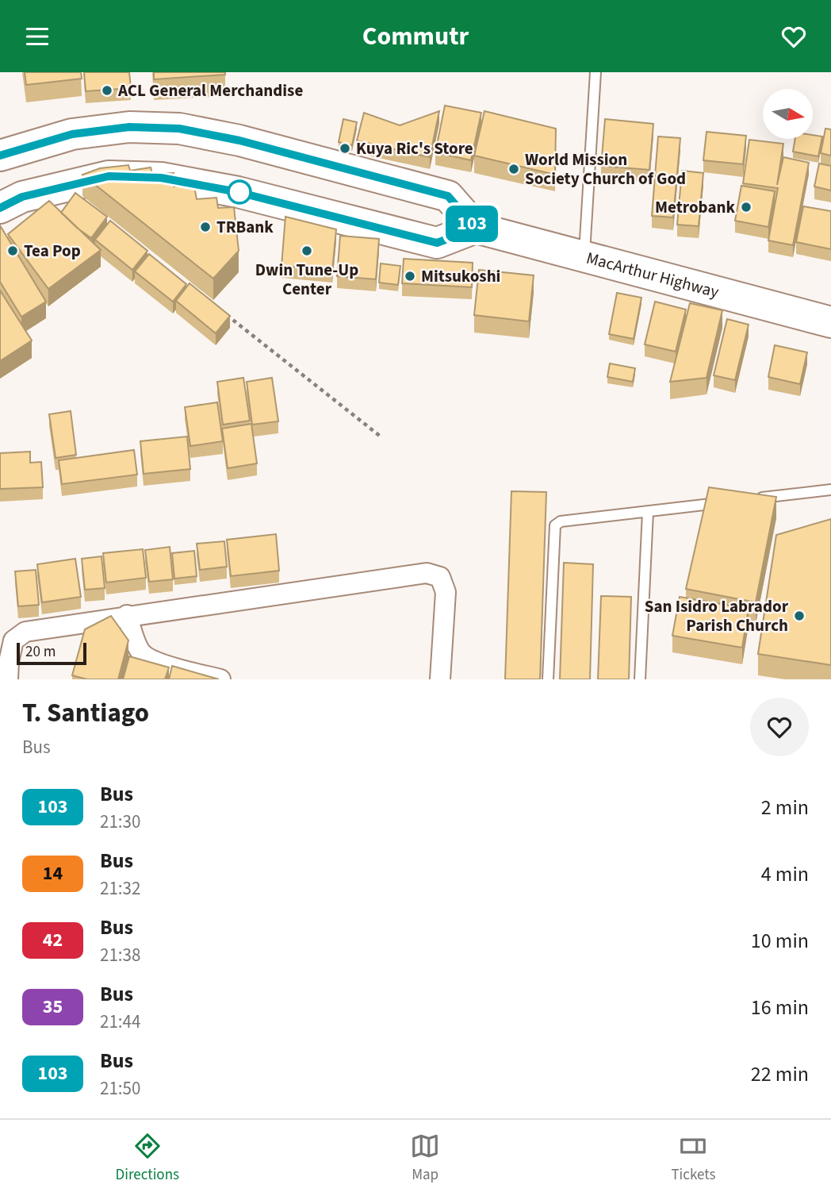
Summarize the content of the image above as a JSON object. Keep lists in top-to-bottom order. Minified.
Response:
{"streets":{"highway":["MacArthur Highway"]},"places":["ACL General Merchandise","Kuya Ric's Store","World Mission Society Church of God","Metrobank","TRBank","Tea Pop","Dwin Tune-Up Center","Mitsukoshi","San Isidro Labrador Parish Church"],"lines":["bus line 103"],"scale_bar":"20 m","north":"right","page":{"header":"Commutr","on_map":"103","scale":"20 m","heading":["T. Santiago","Bus"],"list":[{"mark":"103","name":"Bus","note":"21:30","value":"2 min"},{"mark":"14","name":"Bus","note":"21:32","value":"4 min"},{"mark":"42","name":"Bus","note":"21:38","value":"10 min"},{"mark":"35","name":"Bus","note":"21:44","value":"16 min"},{"mark":"103","name":"Bus","note":"21:50","value":"22 min"}],"tabs":["Directions","Map","Tickets"]}}
